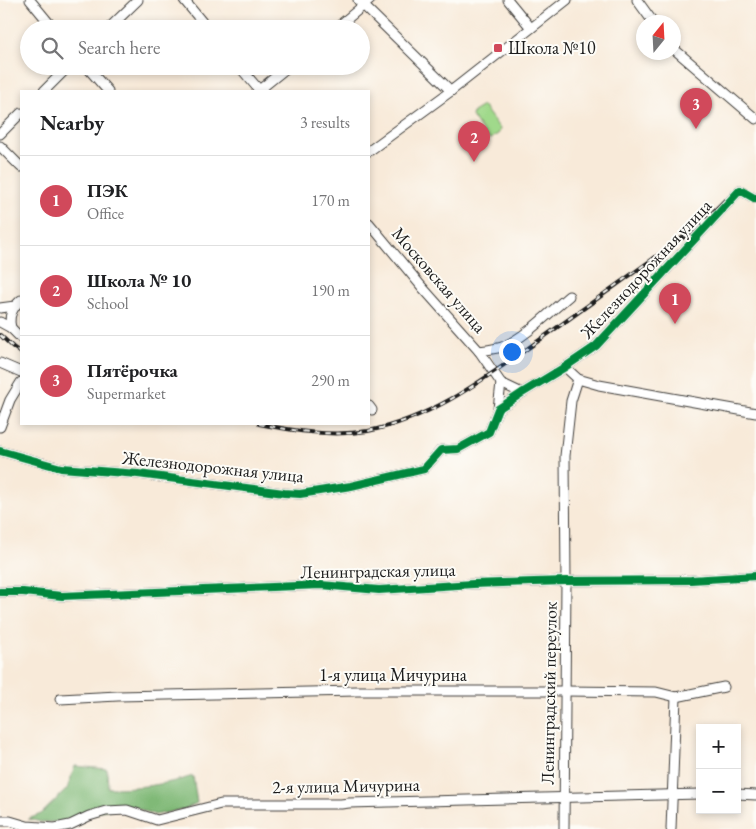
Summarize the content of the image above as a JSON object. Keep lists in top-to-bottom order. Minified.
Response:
{"streets":{"street":["Железнодорожная улица","Московская улица","Ленинградская улица","1-я улица Мичурина","Ленинградский переулок","2-я улица Мичурина"]},"crossings":[["Ленинградская улица","Ленинградский переулок"],["1-я улица Мичурина","Ленинградский переулок"],["Ленинградский переулок","2-я улица Мичурина"]],"places":{"transit":["Школа №10"]},"north":"top","page":{"search":"Search here","pins":["3","2","1"],"heading":["Nearby","3 results"],"list":[{"mark":"1","name":"ПЭК","note":"Office","value":"170 m"},{"mark":"2","name":"Школа № 10","note":"School","value":"190 m"},{"mark":"3","name":"Пятёрочка","note":"Supermarket","value":"290 m"}],"map_buttons":["+","−"]}}
